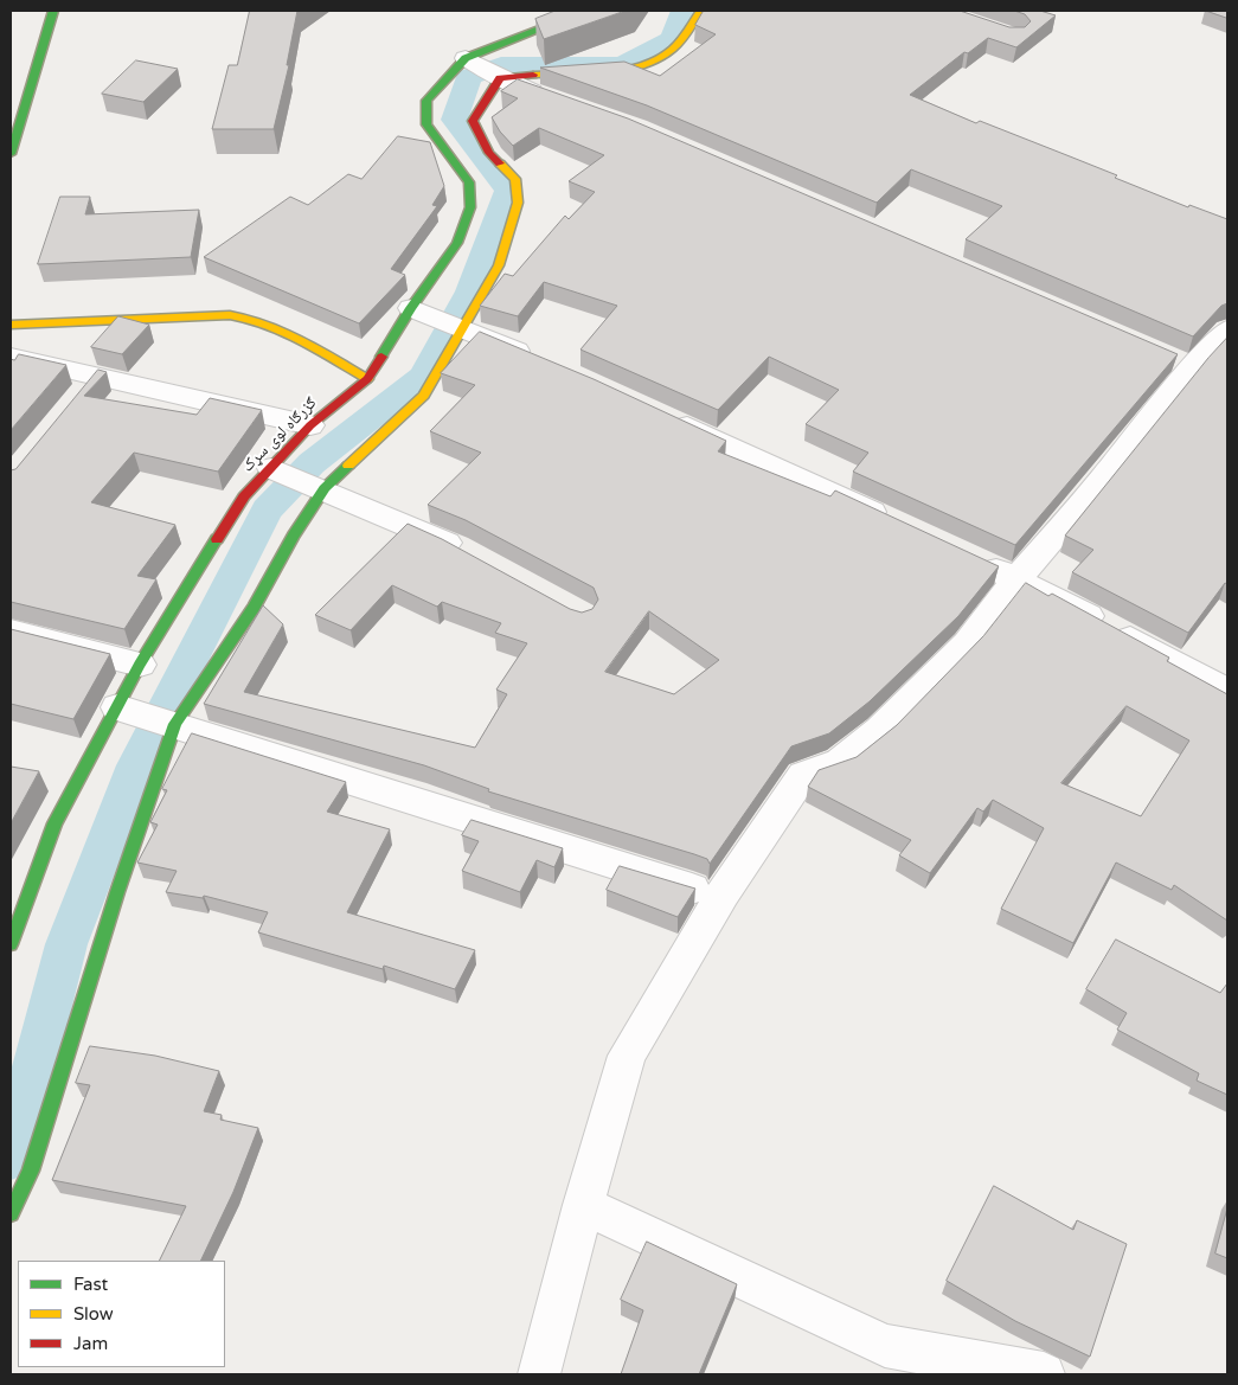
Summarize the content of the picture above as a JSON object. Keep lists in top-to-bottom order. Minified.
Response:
{"streets":{"street":["ګزرګاه لوی سړک"]},"legend":["Fast","Slow","Jam"]}
